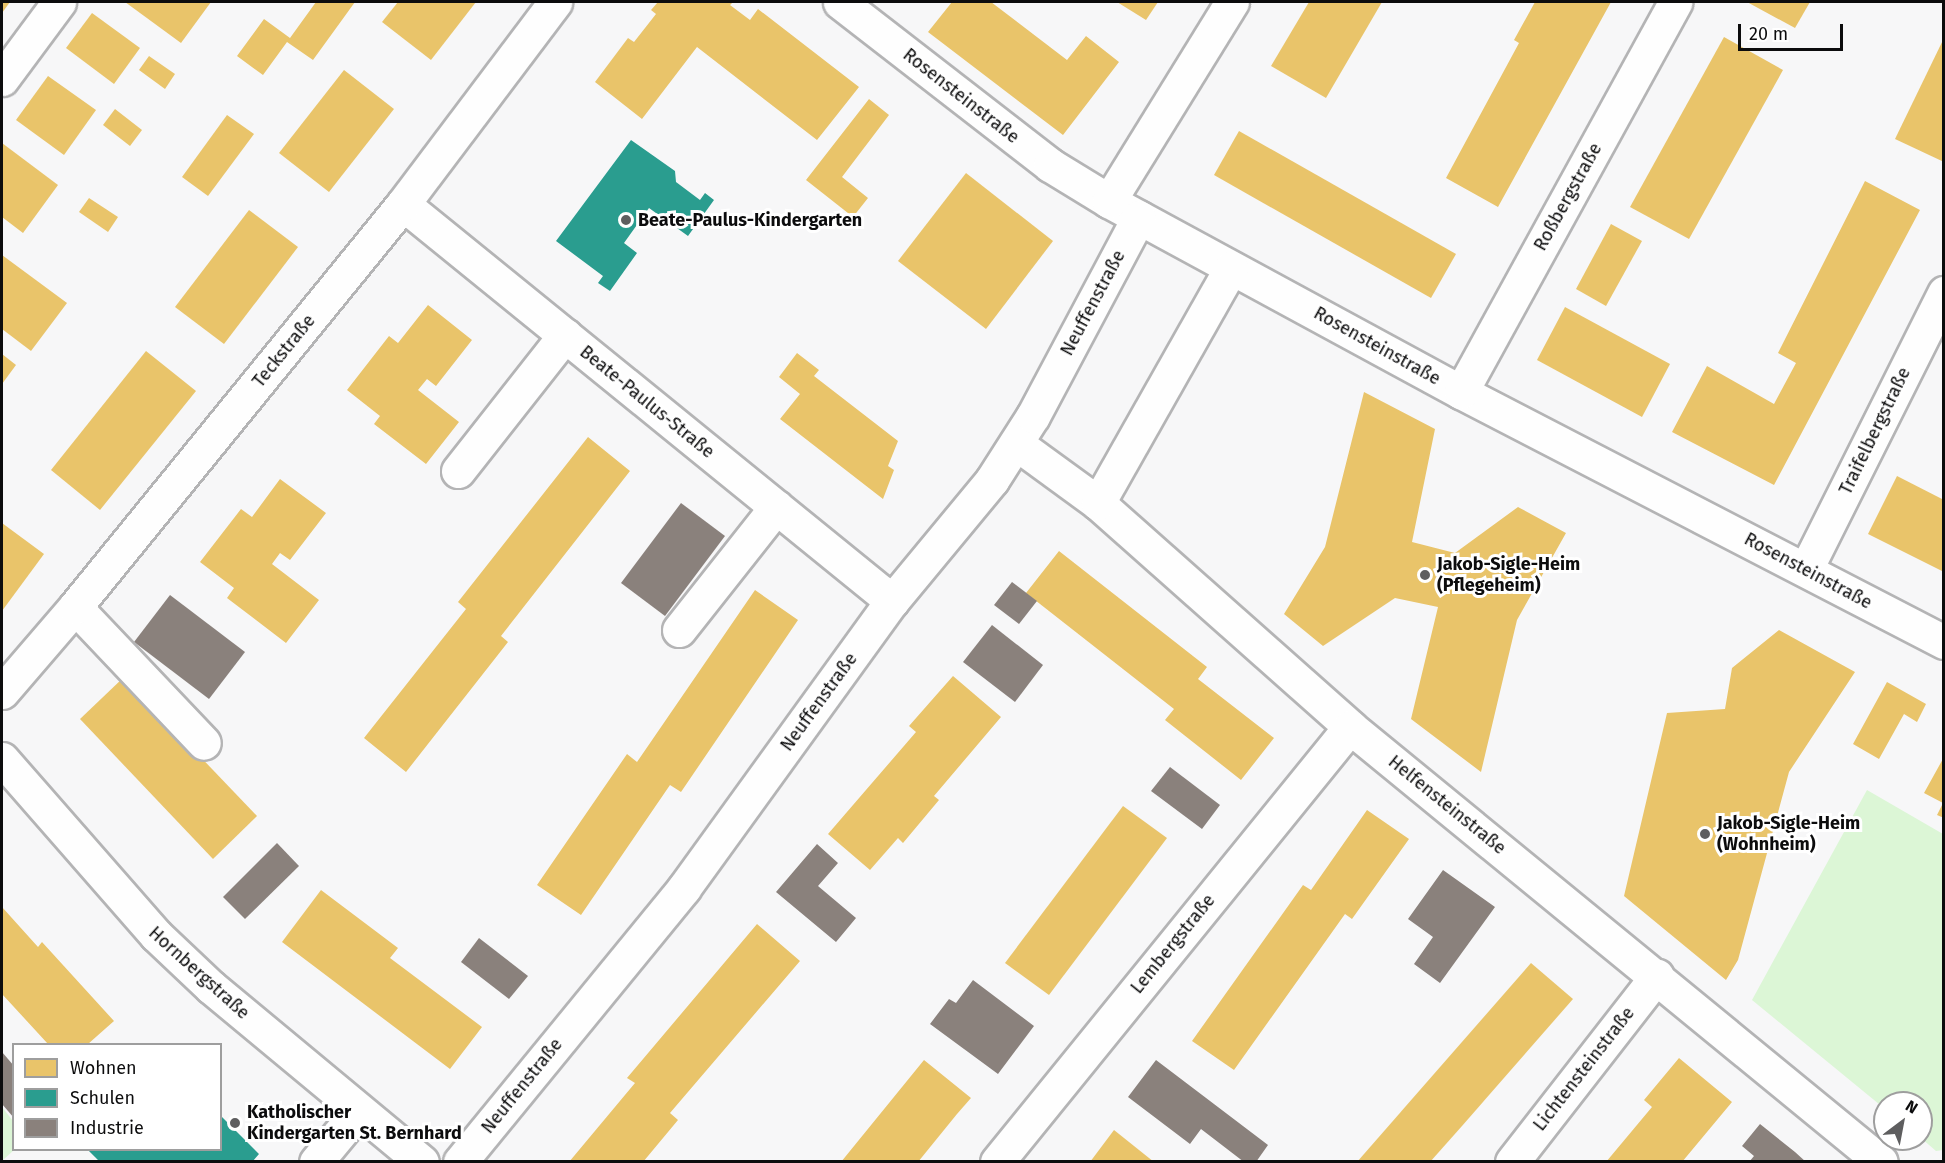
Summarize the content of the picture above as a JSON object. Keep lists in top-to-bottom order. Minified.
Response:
{"streets":{"street":["Rosensteinstraße","Roßbergstraße","Neuffenstraße","Teckstraße","Beate-Paulus-Straße","Traifelbergstraße","Helfensteinstraße","Lembergstraße","Hornbergstraße","Lichtensteinstraße"]},"crossings":[["Rosensteinstraße","Roßbergstraße"],["Rosensteinstraße","Neuffenstraße"],["Rosensteinstraße","Traifelbergstraße"],["Neuffenstraße","Beate-Paulus-Straße"],["Neuffenstraße","Helfensteinstraße"],["Teckstraße","Beate-Paulus-Straße"],["Helfensteinstraße","Lembergstraße"],["Helfensteinstraße","Lichtensteinstraße"]],"places":["Beate-Paulus-Kindergarten","Jakob-Sigle-Heim (Pflegeheim)","Jakob-Sigle-Heim (Wohnheim)","Katholischer Kindergarten St. Bernhard"],"legend":["Wohnen","Schulen","Industrie"],"scale_bar":"20 m","north":"top right"}
